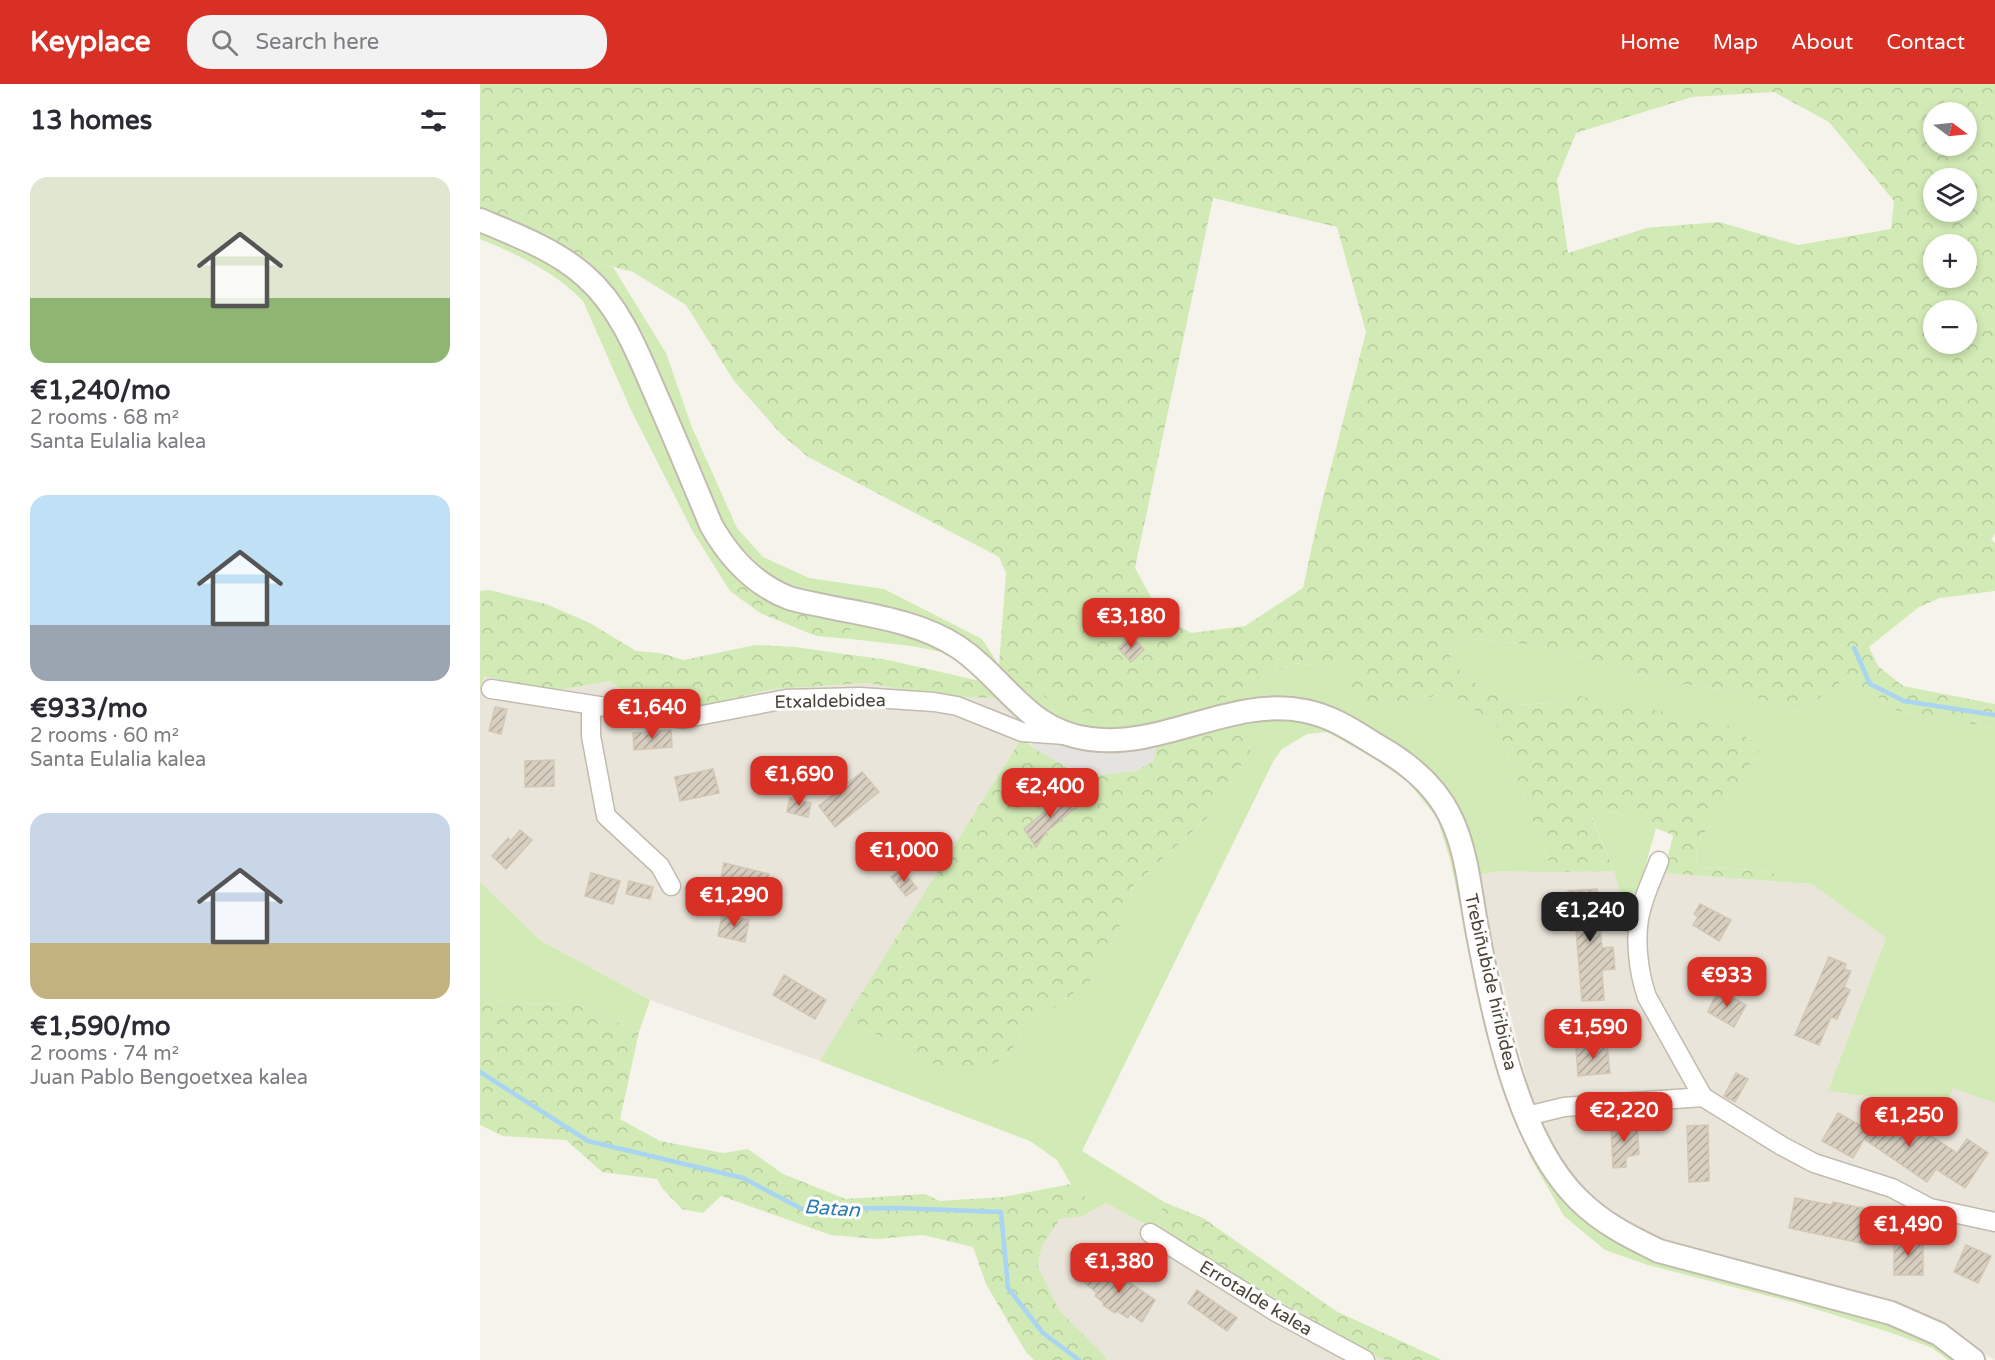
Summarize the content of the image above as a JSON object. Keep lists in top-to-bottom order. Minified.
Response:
{"streets":{"street":["Etxaldebidea","Trebiñubide hiribidea","Errotalde kalea"]},"crossings":[["Etxaldebidea","Trebiñubide hiribidea"]],"water":["Batan"],"north":"right","page":{"header":"Keyplace","search":"Search here","nav":["Home","Map","About","Contact"],"heading":"13 homes","map_buttons":["+","−"],"list":[{"name":"€1,240/mo","note":"2 rooms · 68 m² · Santa Eulalia kalea"},{"name":"€933/mo","note":"2 rooms · 60 m² · Santa Eulalia kalea"},{"name":"€1,590/mo","note":"2 rooms · 74 m² · Juan Pablo Bengoetxea kalea"}],"price":["€3,180","€1,640","€1,690","€2,400","€1,000","€1,290","€1,240","€933","€1,590","€2,220","€1,250","€1,490","€1,380"]}}
